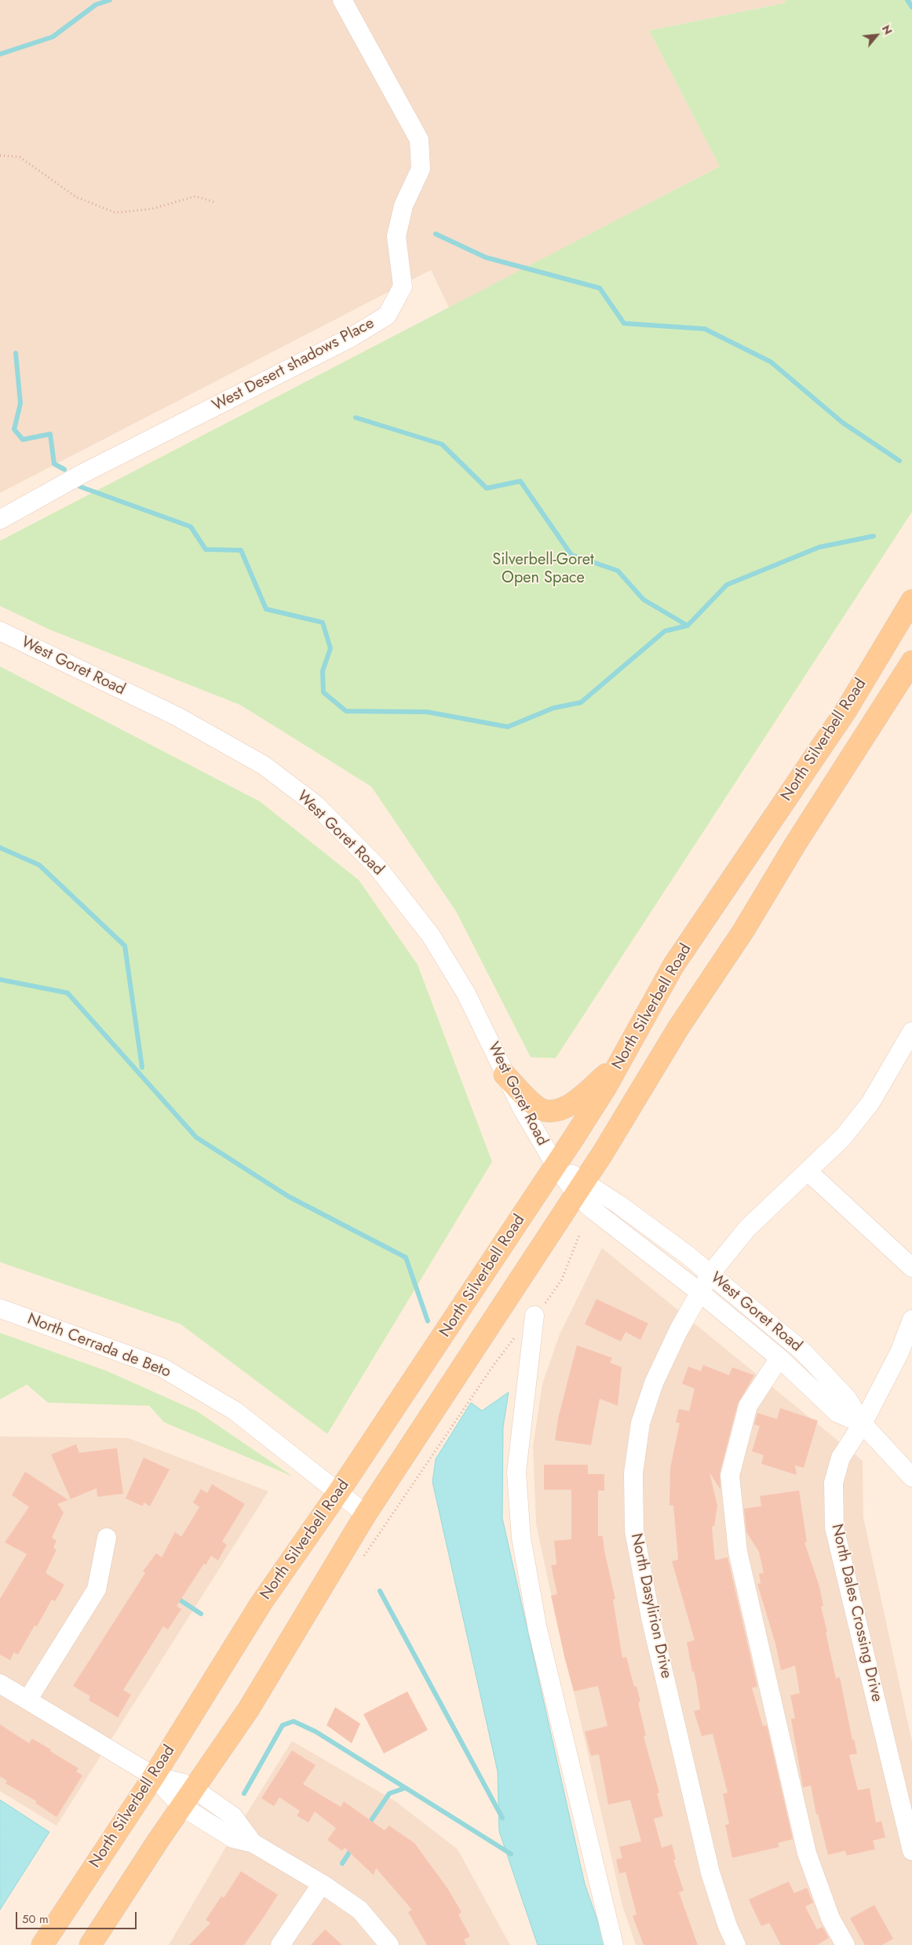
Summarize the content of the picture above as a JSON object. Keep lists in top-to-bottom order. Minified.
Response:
{"streets":{"main road":["North Silverbell Road"],"street":["West Desert shadows Place","West Goret Road","North Cerrada de Beto","North Dasylirion Drive","North Dales Crossing Drive"]},"crossings":[["West Goret Road","North Silverbell Road"],["West Goret Road","North Dasylirion Drive"],["West Goret Road","North Dales Crossing Drive"],["North Silverbell Road","North Cerrada de Beto"]],"parks":["Silverbell-Goret Open Space"],"scale_bar":"50 m","north":"top right"}
